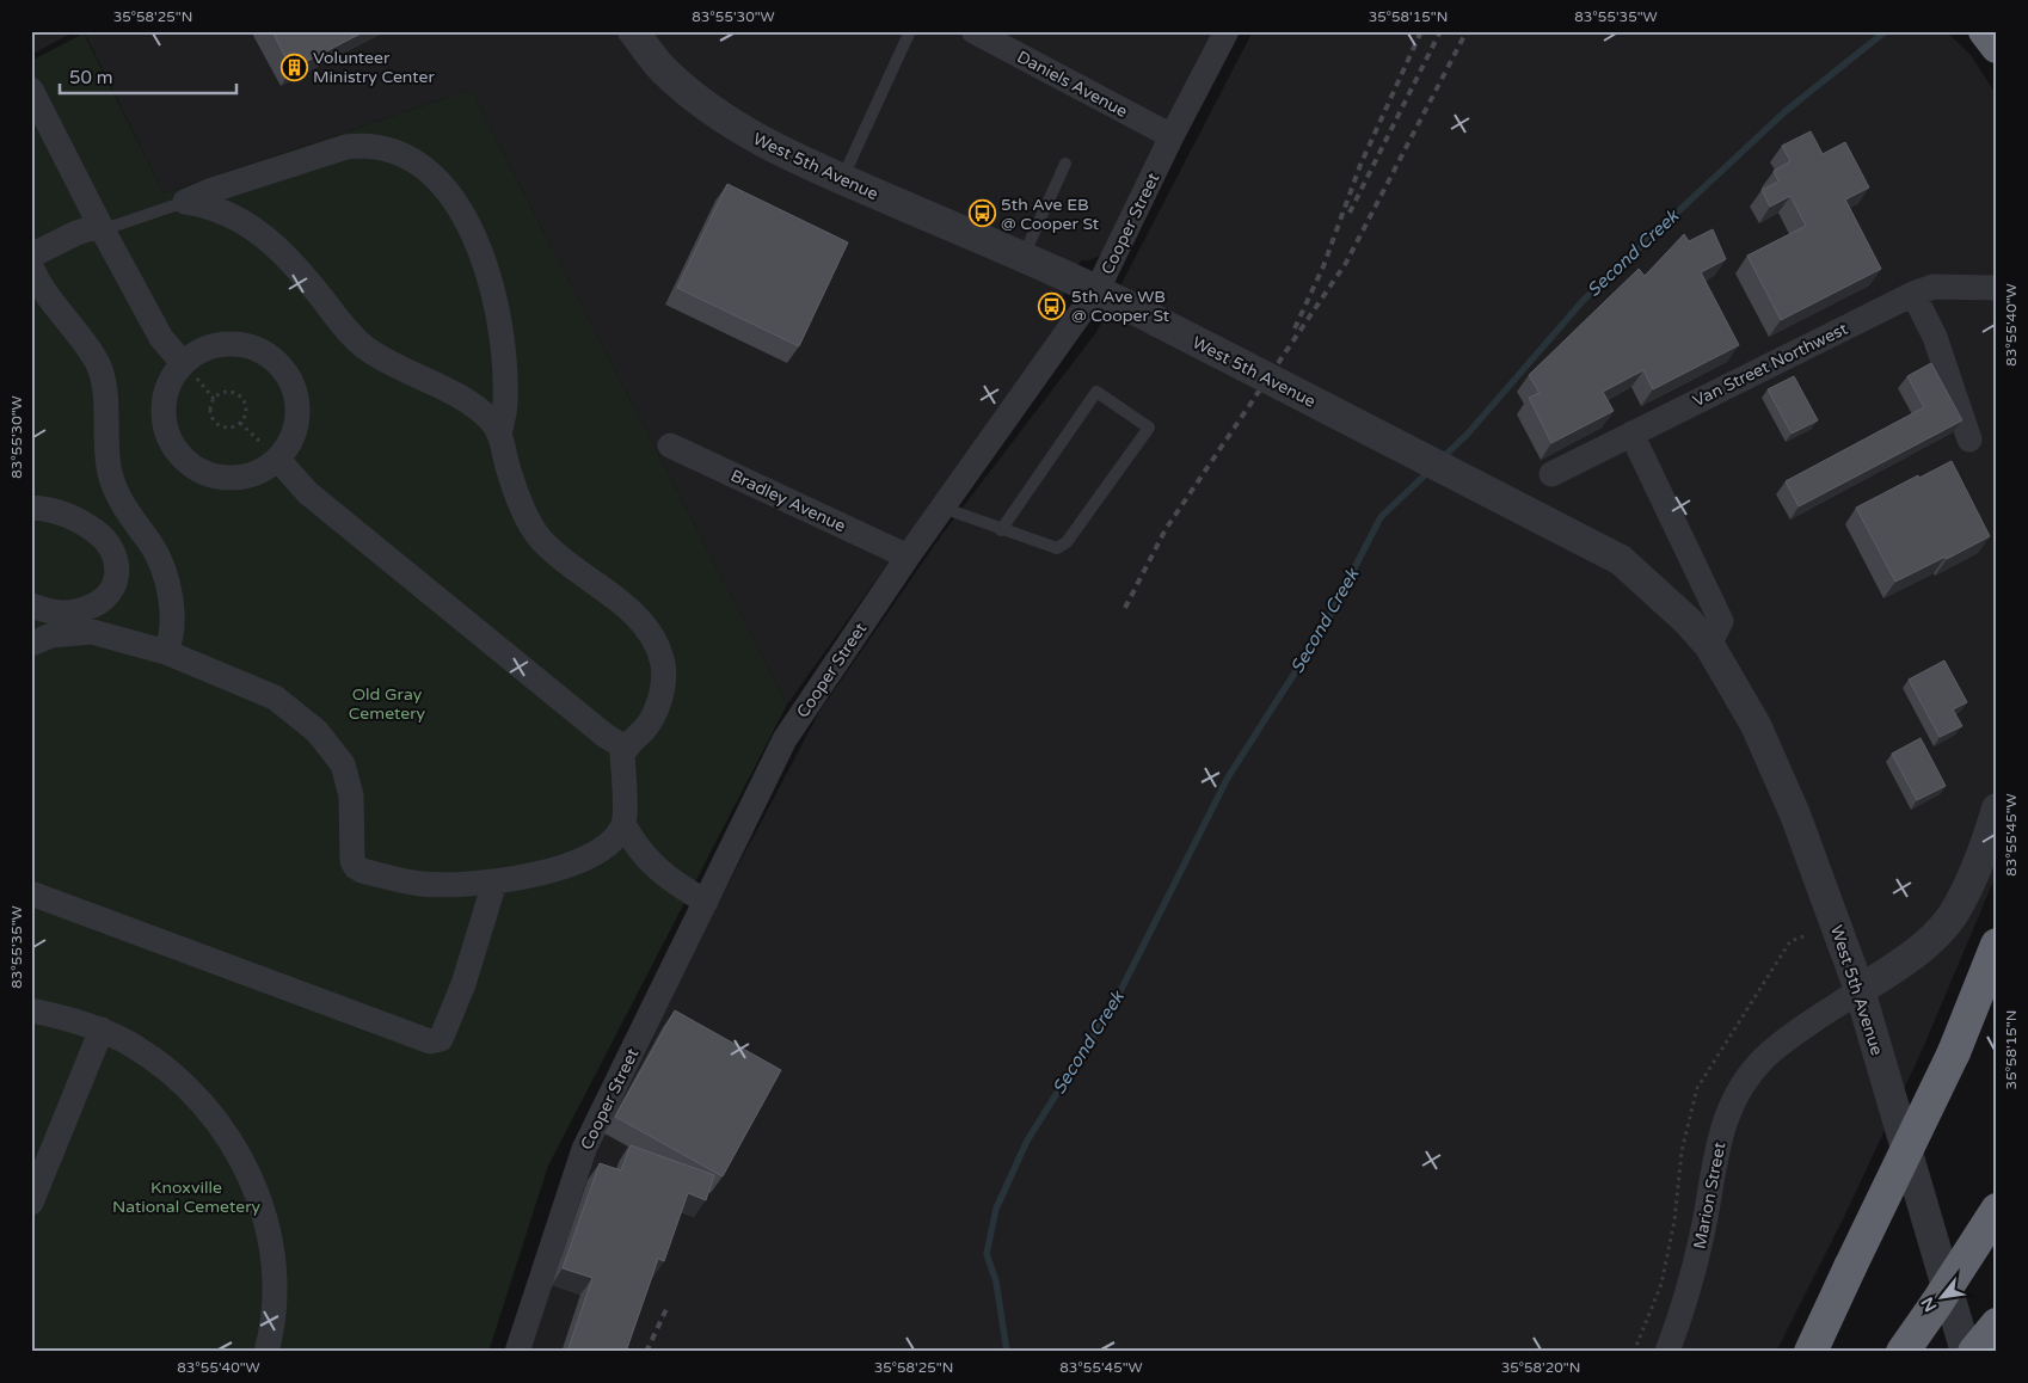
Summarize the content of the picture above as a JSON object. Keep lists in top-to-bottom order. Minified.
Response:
{"streets":{"street":["Daniels Avenue","West 5th Avenue","Cooper Street","Van Street Northwest","Bradley Avenue","Marion Street"]},"crossings":[["Daniels Avenue","Cooper Street"],["West 5th Avenue","Cooper Street"],["West 5th Avenue","Marion Street"],["Cooper Street","Bradley Avenue"]],"water":["Second Creek"],"parks":["Old Gray Cemetery","Knoxville National Cemetery"],"places":{"building":["Volunteer Ministry Center"],"bus stop":["5th Ave EB @ Cooper St","5th Ave WB @ Cooper St"]},"scale_bar":"50 m","north":"bottom left","coordinates":["35°58'25\"N","83°55'30\"W","35°58'15\"N","83°55'35\"W","83°55'40\"W","83°55'45\"W","35°58'20\"N"]}
